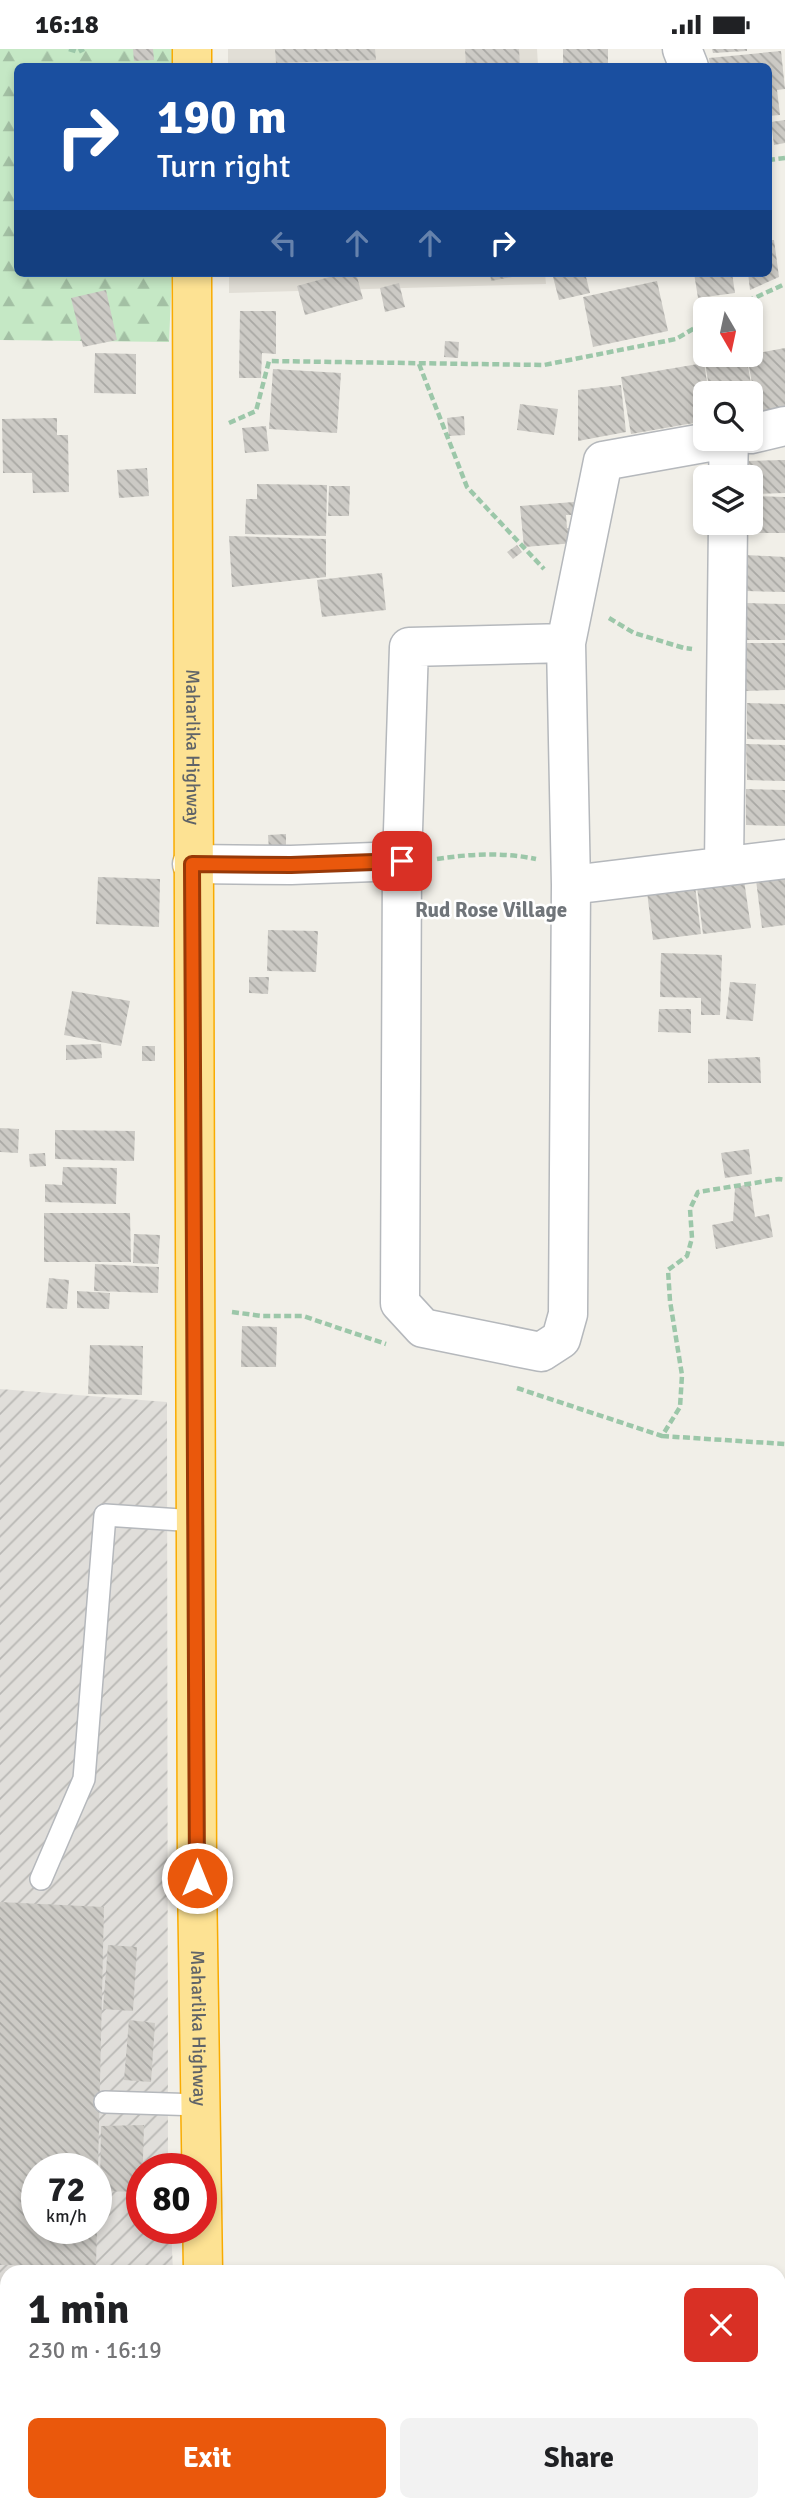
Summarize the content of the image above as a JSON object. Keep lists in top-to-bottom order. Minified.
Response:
{"streets":{"highway":["Maharlika Highway"]},"districts":["Rud Rose Village"],"north":"bottom","page":{"status":"16:18","turn":["190 m","Turn right"],"speed":"72 km/h","limit":"80","heading":["1 min","230 m · 16:19"],"buttons":["Exit","Share"]}}
